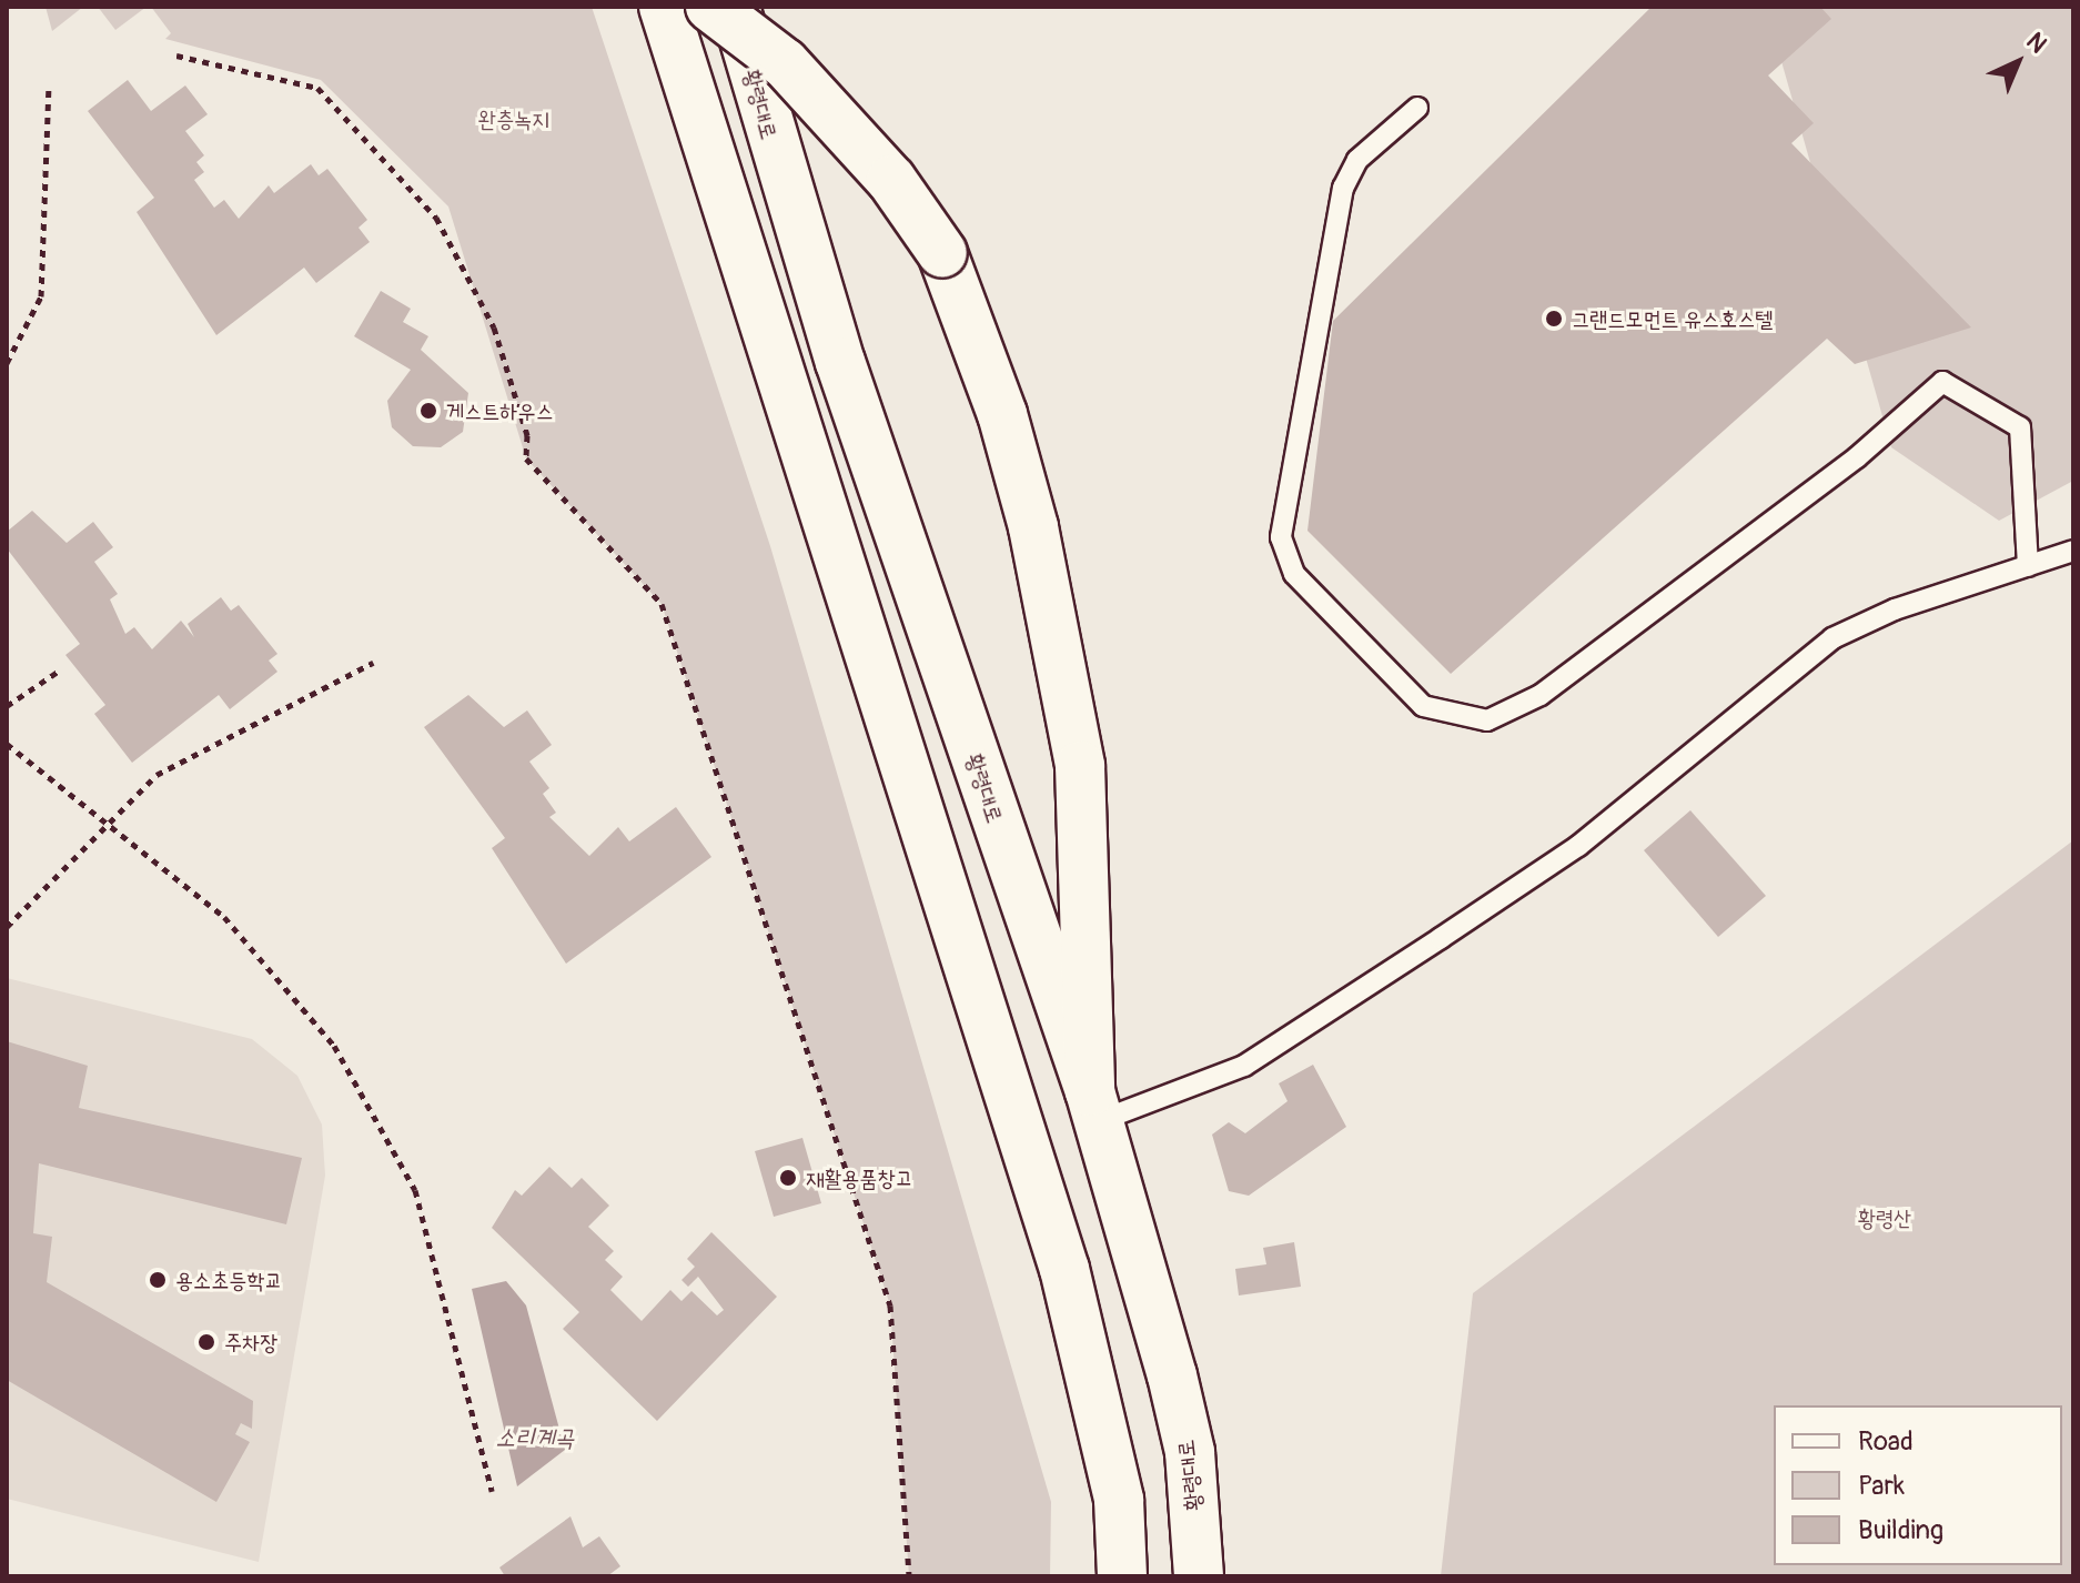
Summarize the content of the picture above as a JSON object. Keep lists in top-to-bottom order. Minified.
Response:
{"streets":{"main road":["황령대로"]},"water":["소리계곡"],"parks":["완층녹지","황령산"],"places":["그랜드모먼트 유스호스텔","게스트하우스","재활용품창고","용소초등학교","주차장"],"legend":["Road","Park","Building"],"north":"top right"}
